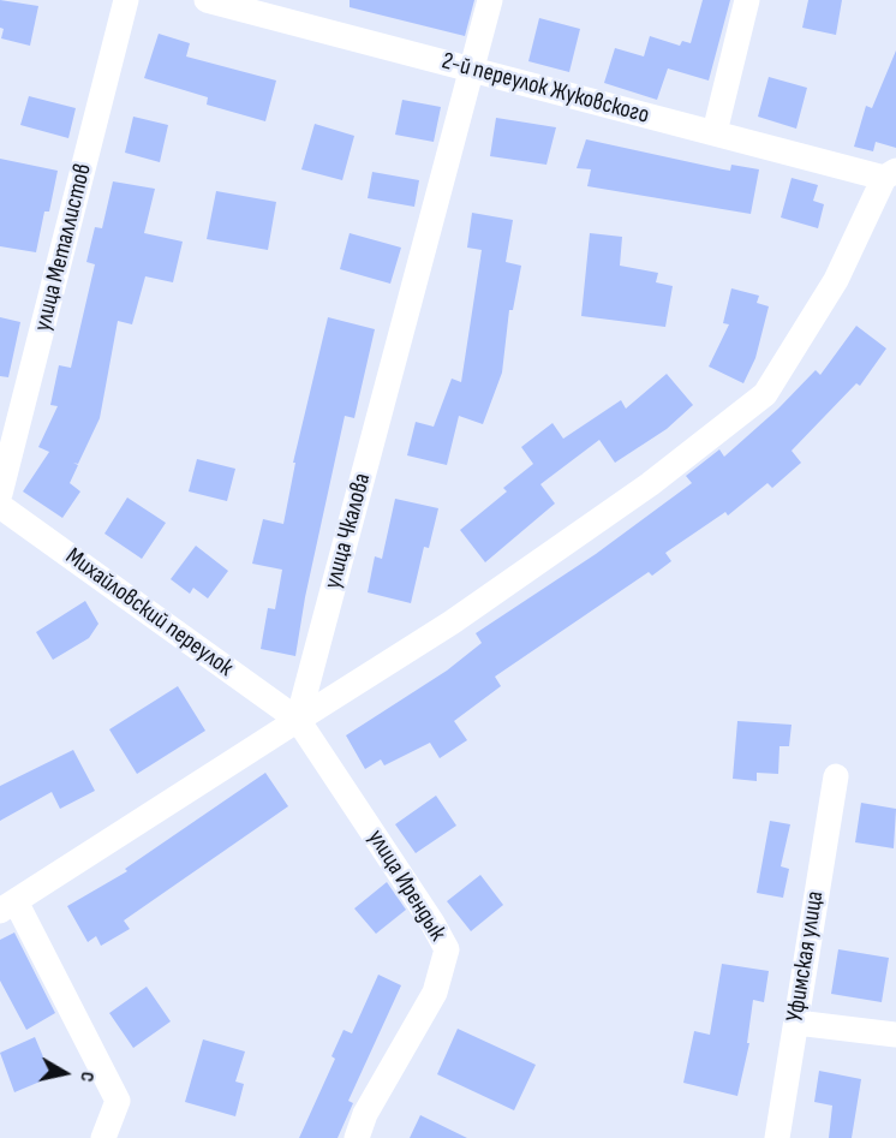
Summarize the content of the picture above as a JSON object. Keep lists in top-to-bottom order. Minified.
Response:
{"streets":{"street":["2-й переулок Жуковского","улица Металлистов","улица Чкалова","Михайловский переулок","улица Ирендык","Уфимская улица"]},"crossings":[["2-й переулок Жуковского","улица Чкалова"],["улица Чкалова","Михайловский переулок"],["улица Чкалова","улица Ирендык"],["Михайловский переулок","улица Ирендык"]],"north":"right"}
